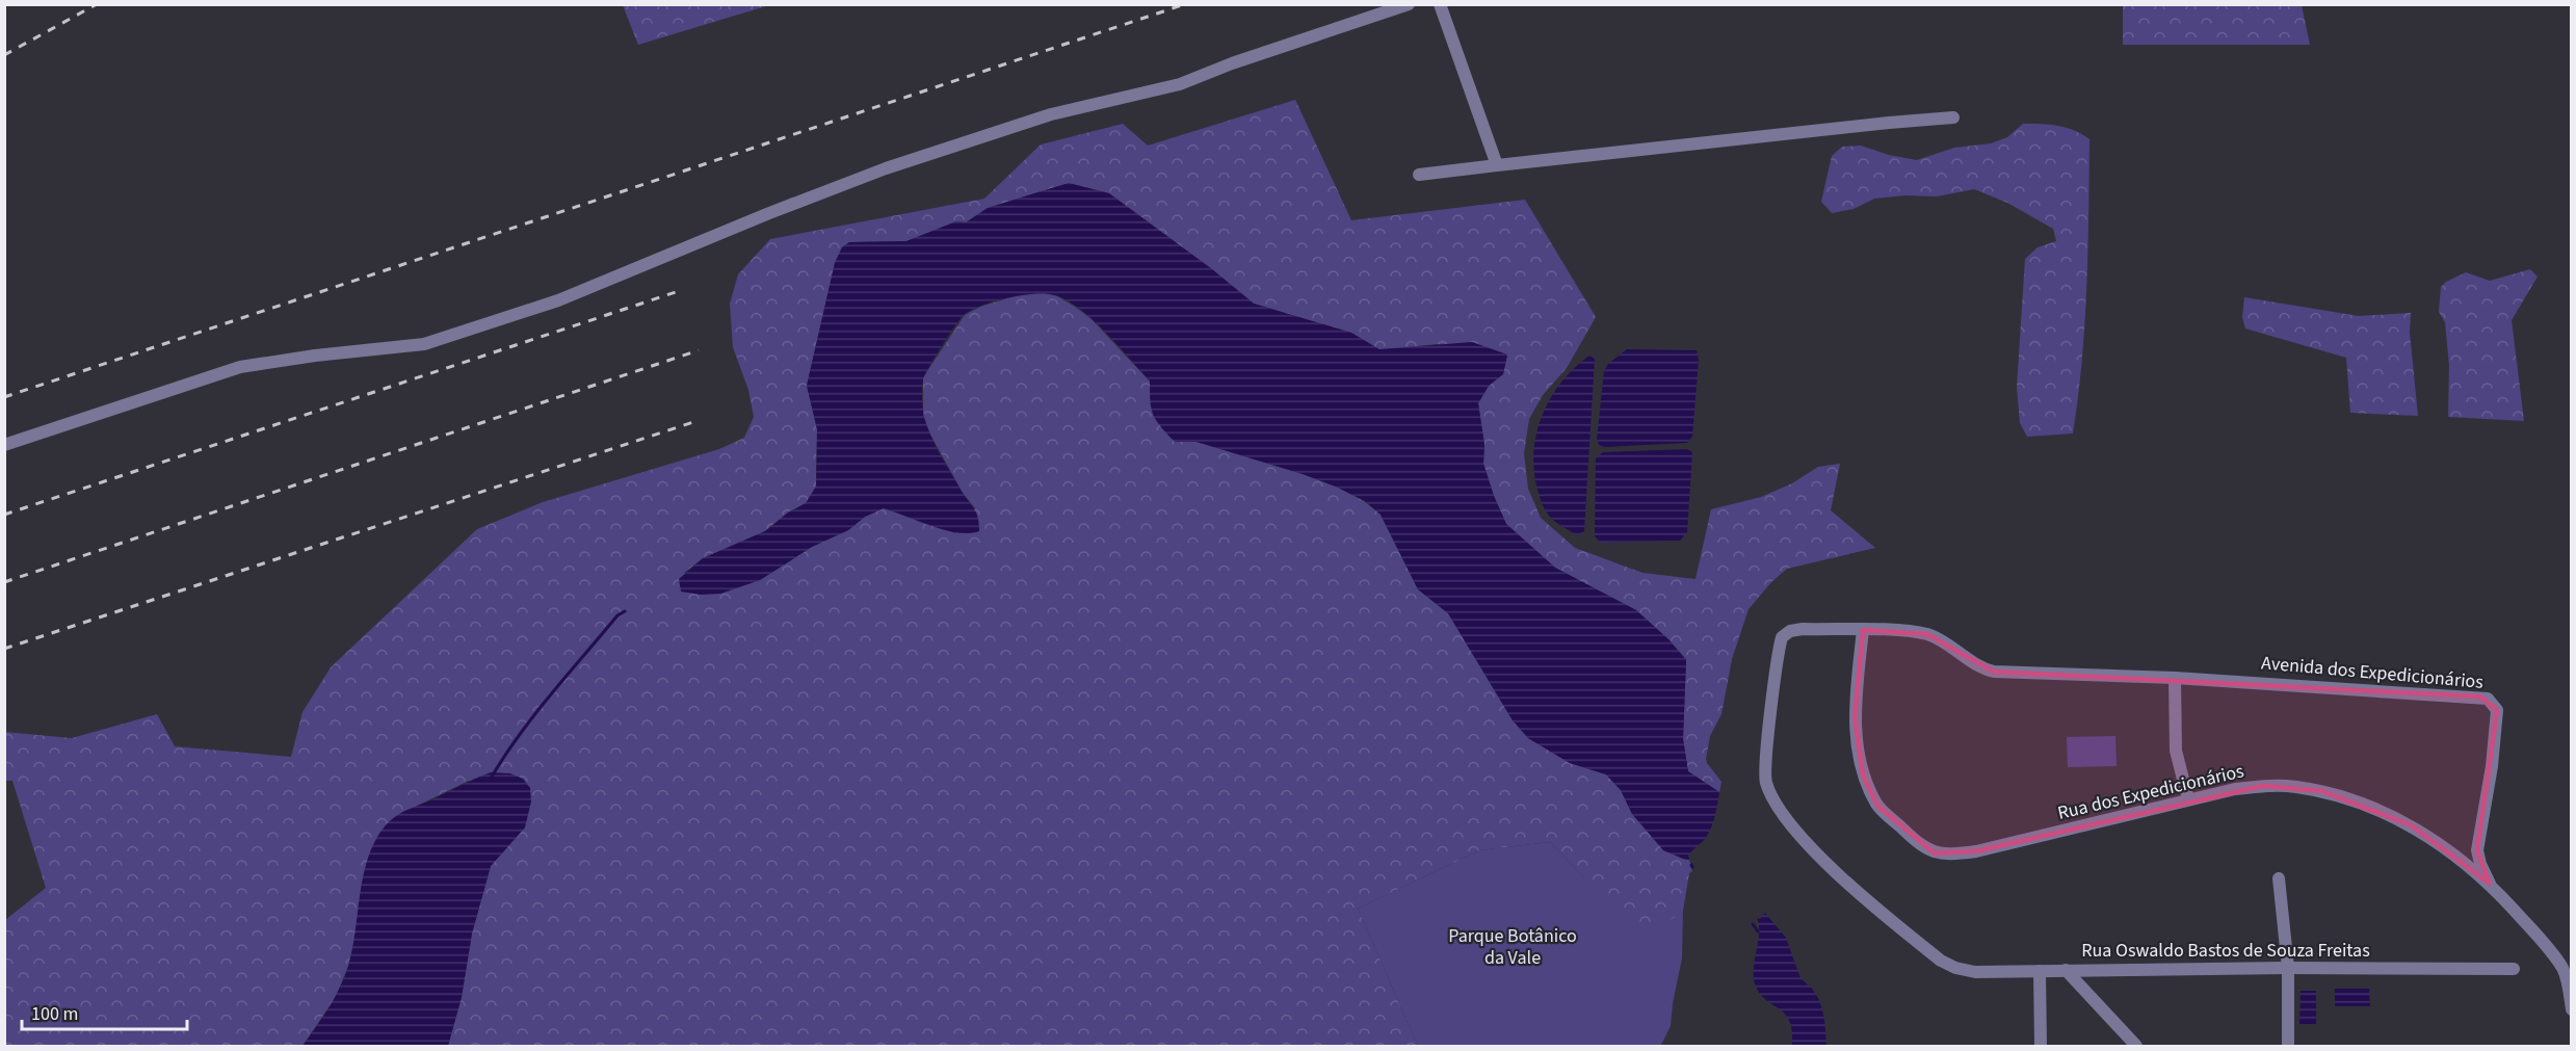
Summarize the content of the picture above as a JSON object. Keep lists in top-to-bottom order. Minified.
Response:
{"streets":{"street":["Avenida dos Expedicionários","Rua dos Expedicionários","Rua Oswaldo Bastos de Souza Freitas"]},"crossings":[["Avenida dos Expedicionários","Rua dos Expedicionários"],["Avenida dos Expedicionários","Rua Oswaldo Bastos de Souza Freitas"]],"parks":["Parque Botânico da Vale"],"scale_bar":"100 m"}
